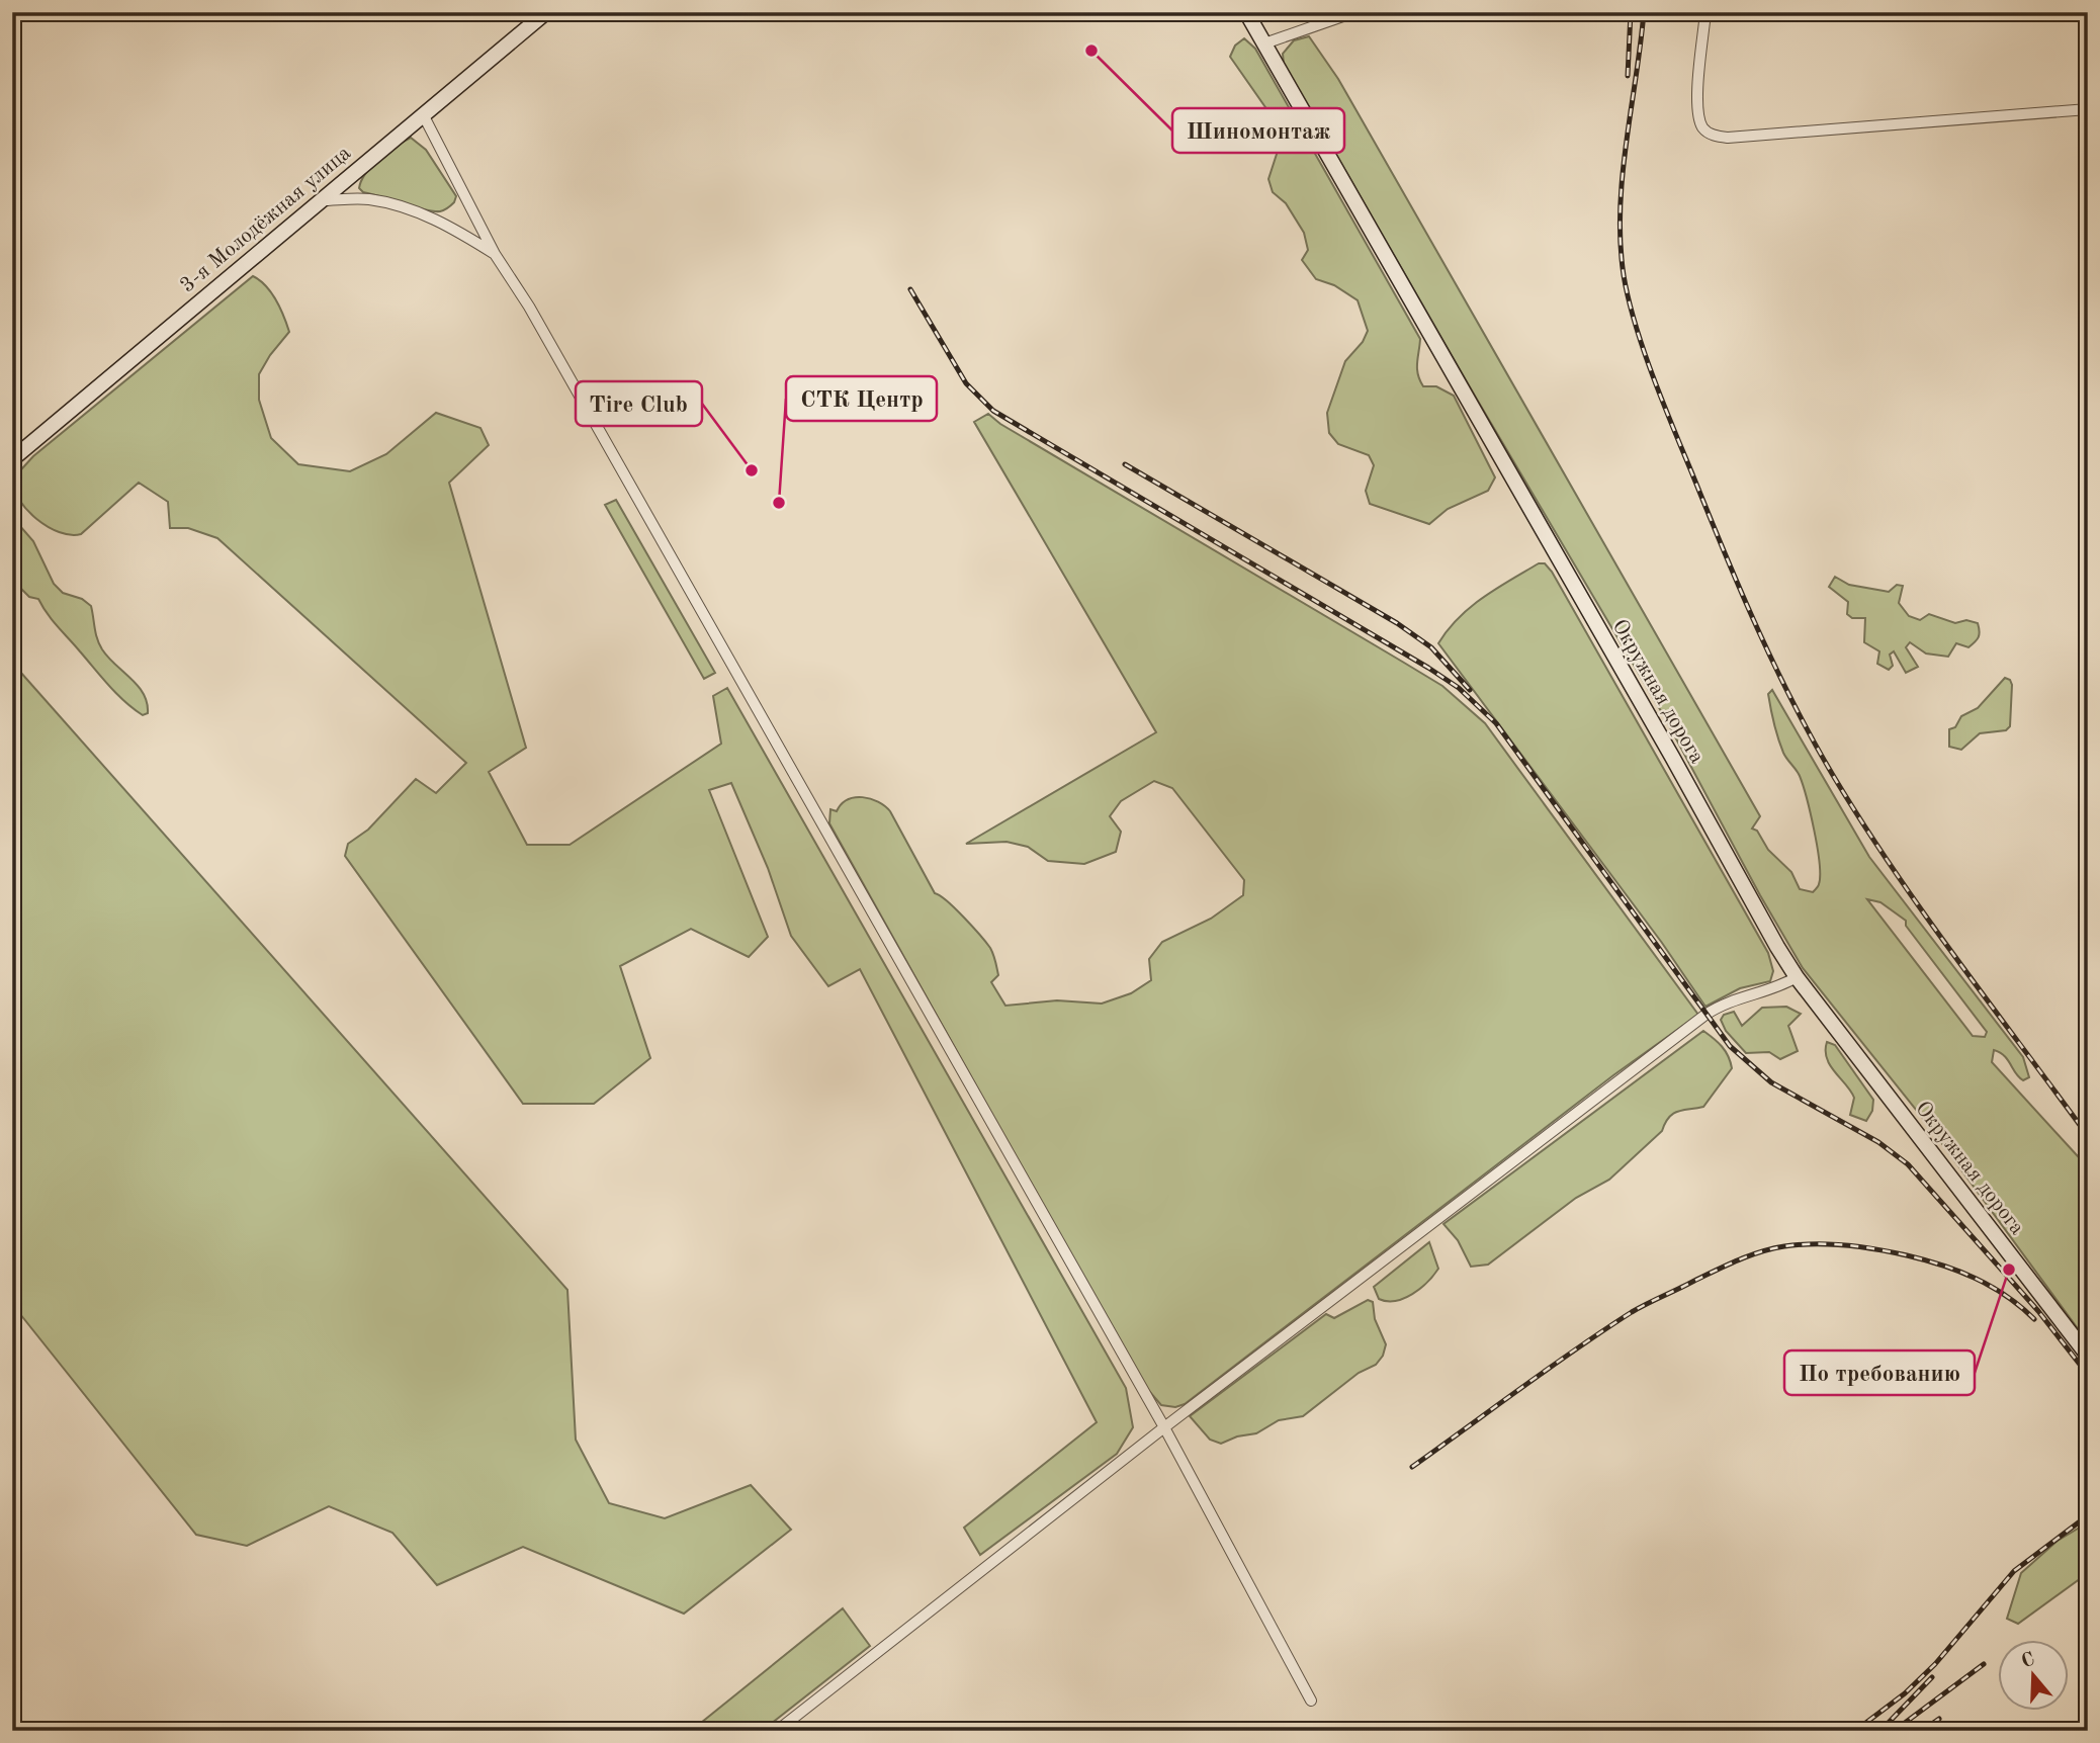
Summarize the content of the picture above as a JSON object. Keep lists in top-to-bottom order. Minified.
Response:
{"streets":{"main road":["3-я Молодёжная улица","Окружная дорога"]},"places":["Шиномонтаж","Tire Club","СТК Центр","По требованию"],"north":"top"}
